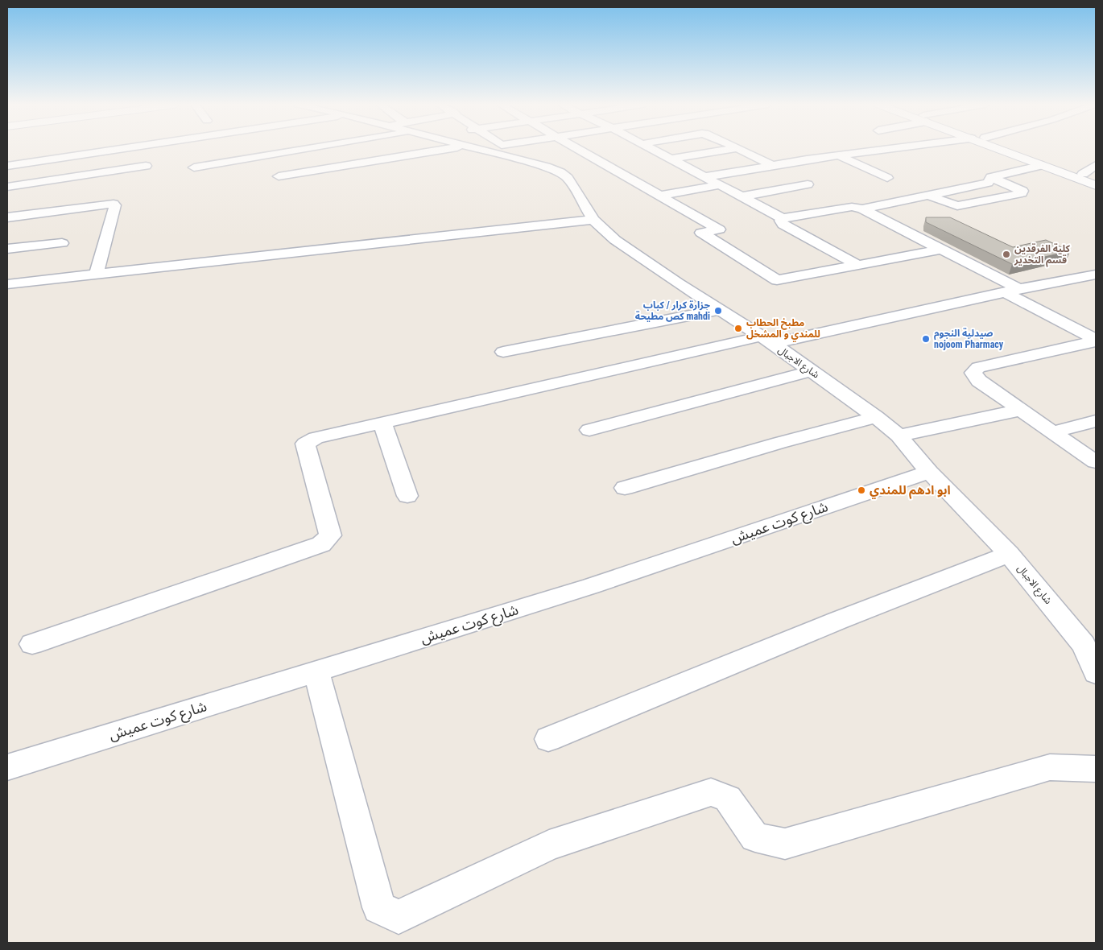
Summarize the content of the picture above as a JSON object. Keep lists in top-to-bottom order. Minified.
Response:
{"streets":{"street":["شارع الاجبال","شارع كوت عميش"]},"crossings":[["شارع الاجبال","شارع كوت عميش"]],"places":["كلية الفرقدين قسم التخدير","جزارة كرار / كباب كص مطيحة mahdi","مطبخ الحطاب للمندي و المشخل","صيدلية النجوم nojoom Pharmacy","ابو ادهم للمندي"]}
